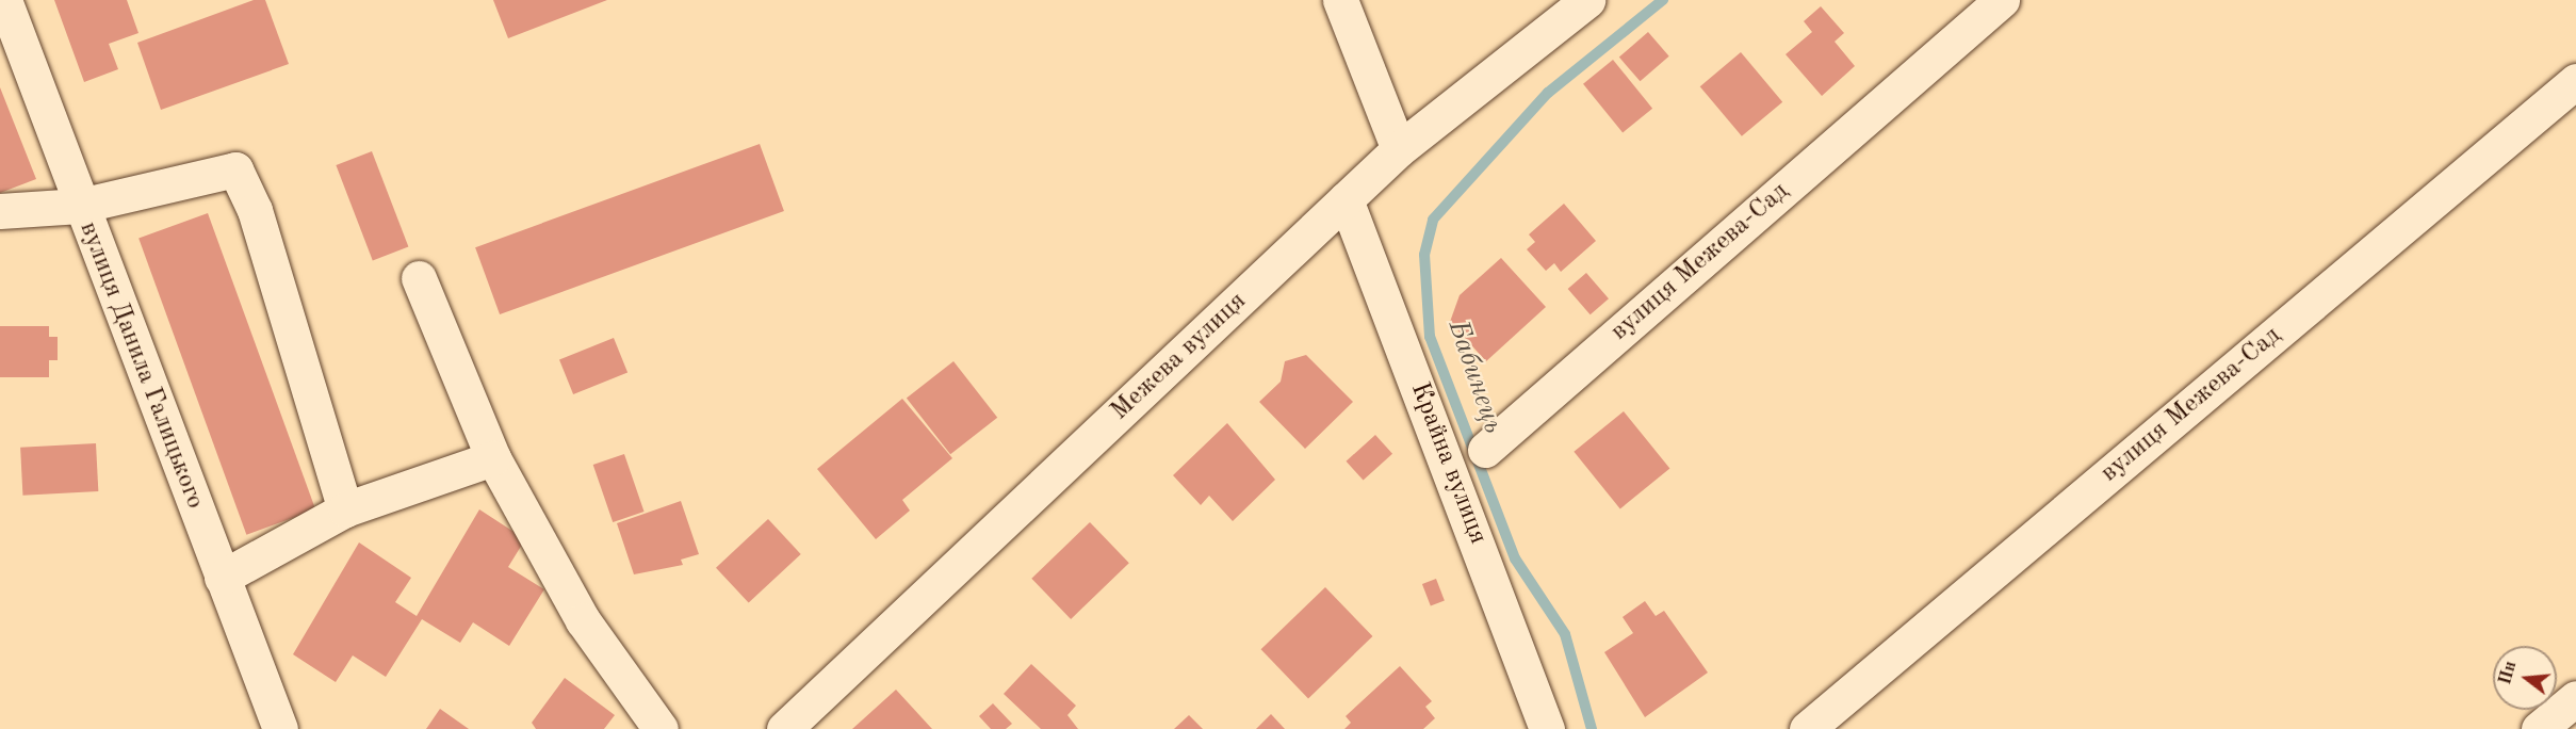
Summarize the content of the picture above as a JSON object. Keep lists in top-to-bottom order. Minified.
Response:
{"streets":{"street":["вулиця Межева-Сад","Межева вулиця","вулиця Данила Галицького","Крайна вулиця"]},"crossings":[["Межева вулиця","Крайна вулиця"]],"water":["Бабинець"],"north":"left"}
